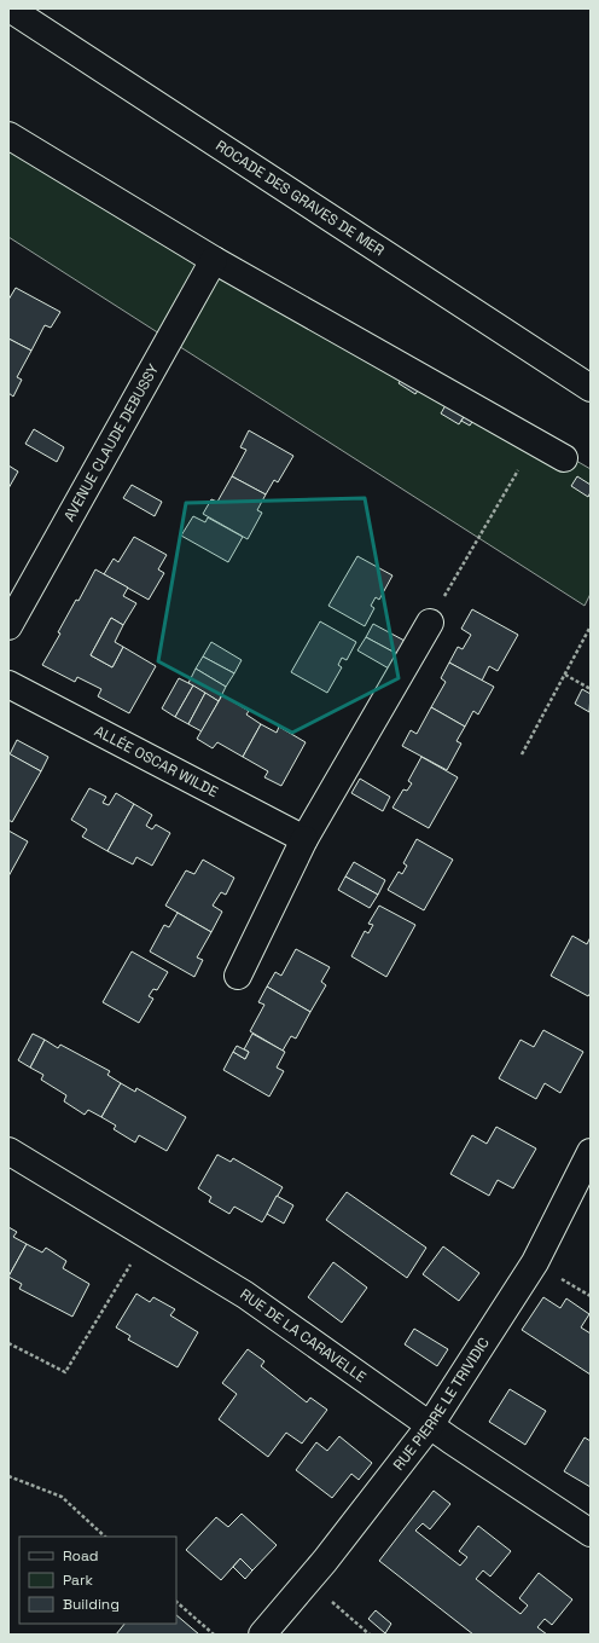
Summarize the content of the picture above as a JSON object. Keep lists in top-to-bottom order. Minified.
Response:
{"streets":{"street":["ROCADE DES GRAVES DE MER","AVENUE CLAUDE DEBUSSY","ALLÉE OSCAR WILDE","RUE DE LA CARAVELLE","RUE PIERRE LE TRIVIDIC"]},"crossings":[["RUE DE LA CARAVELLE","RUE PIERRE LE TRIVIDIC"]],"legend":["Road","Park","Building"]}
